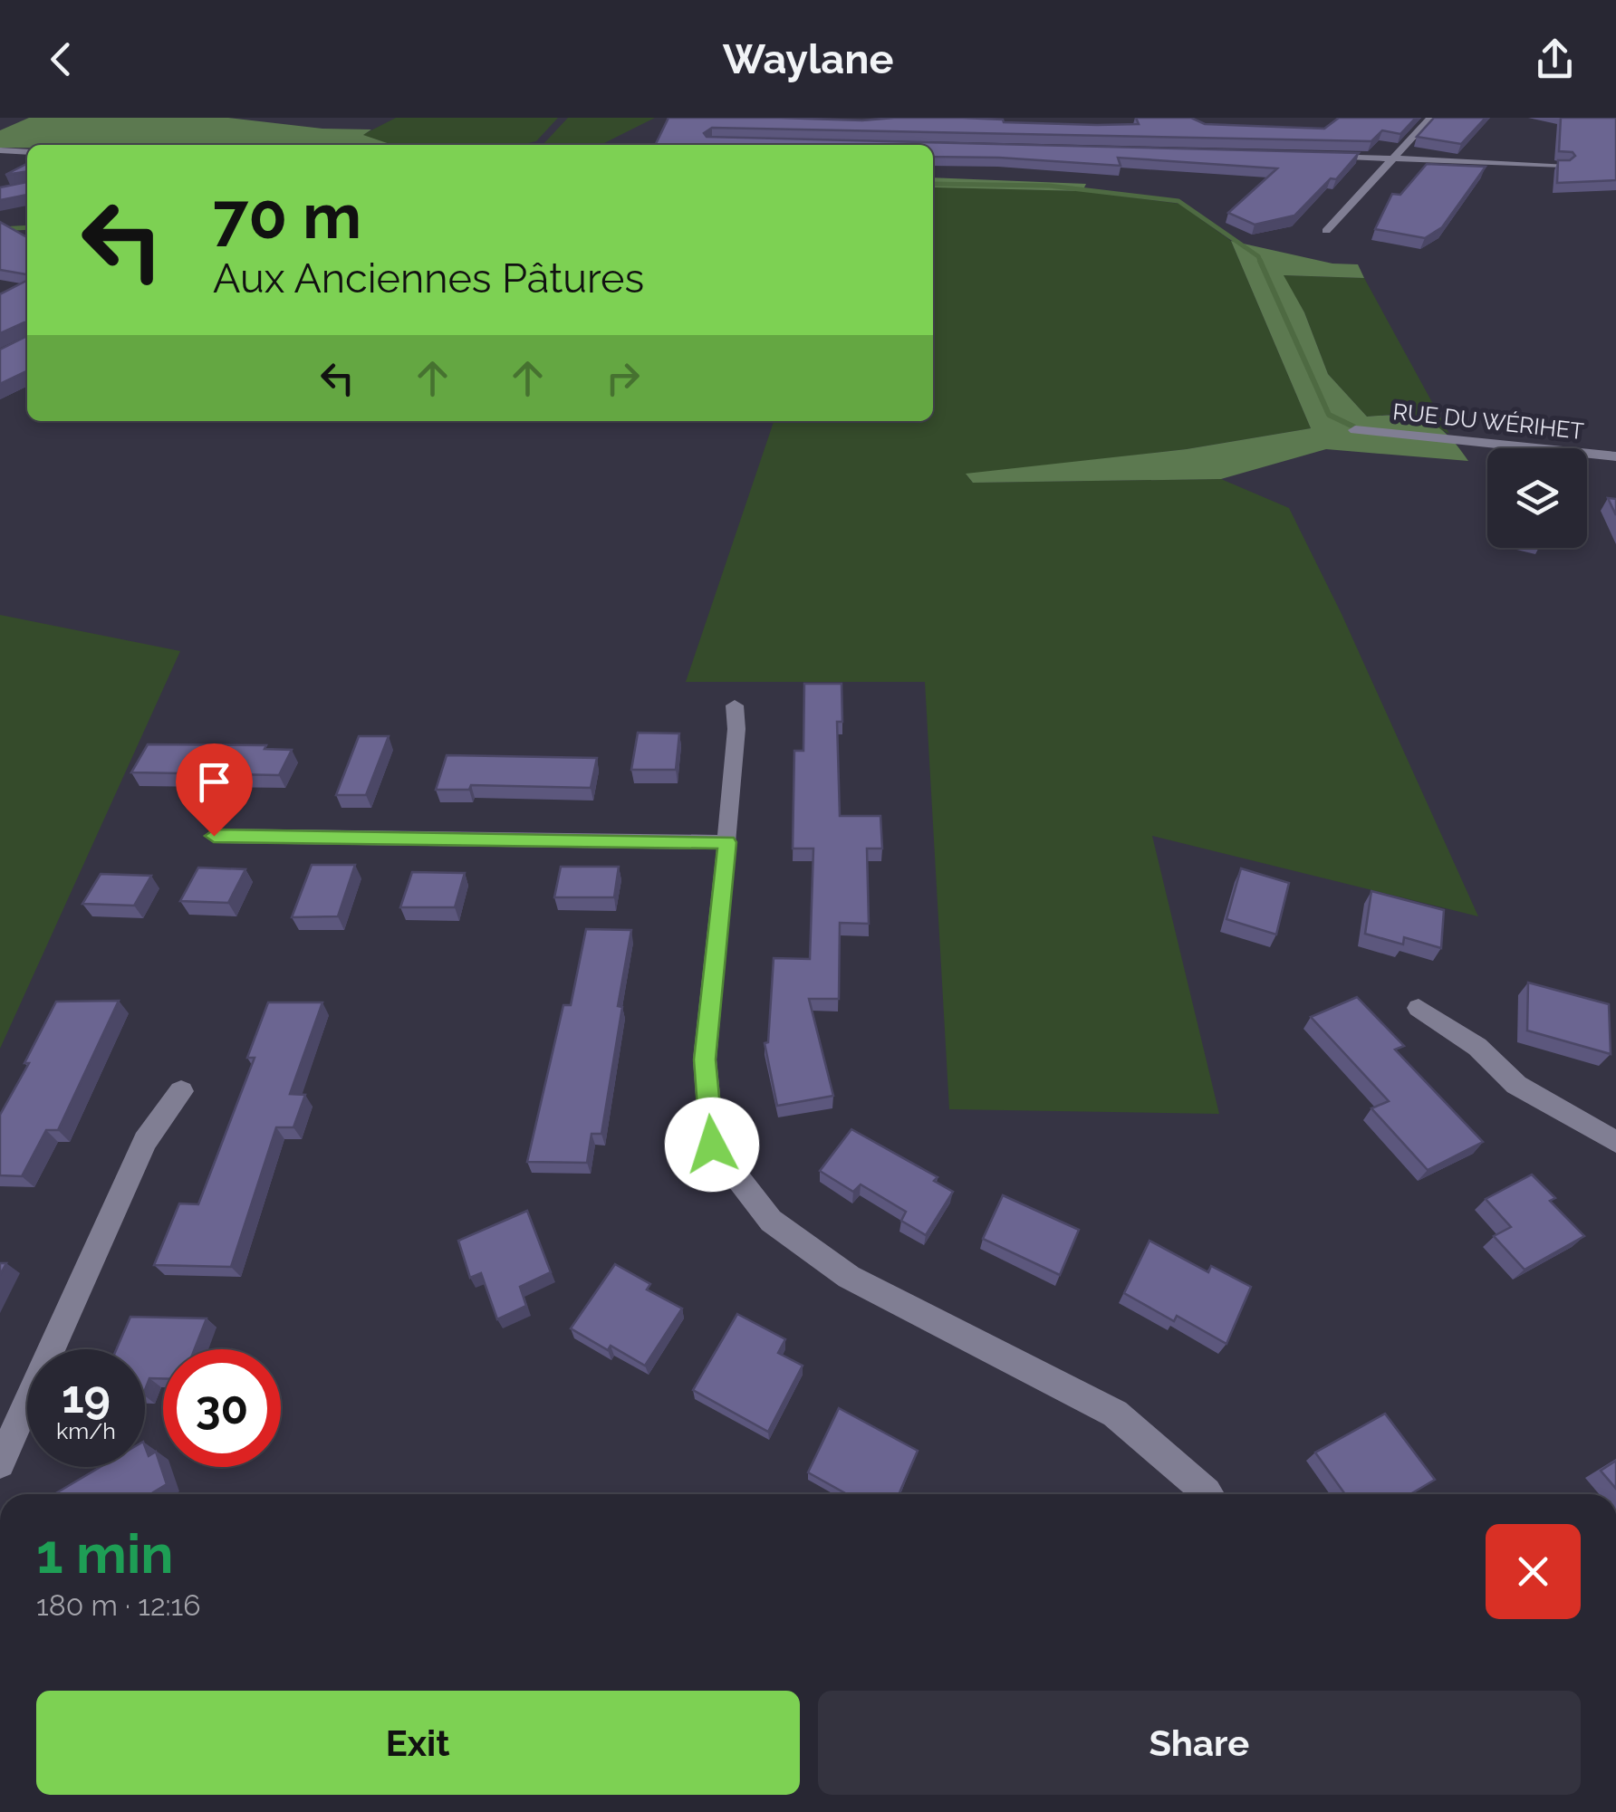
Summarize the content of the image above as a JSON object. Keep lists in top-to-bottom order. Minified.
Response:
{"streets":{"street":["RUE DU WÉRIHET"]},"page":{"header":"Waylane","turn":["70 m","Aux Anciennes Pâtures"],"speed":"19 km/h","limit":"30","heading":["1 min","180 m · 12:16"],"buttons":["Exit","Share"]}}
